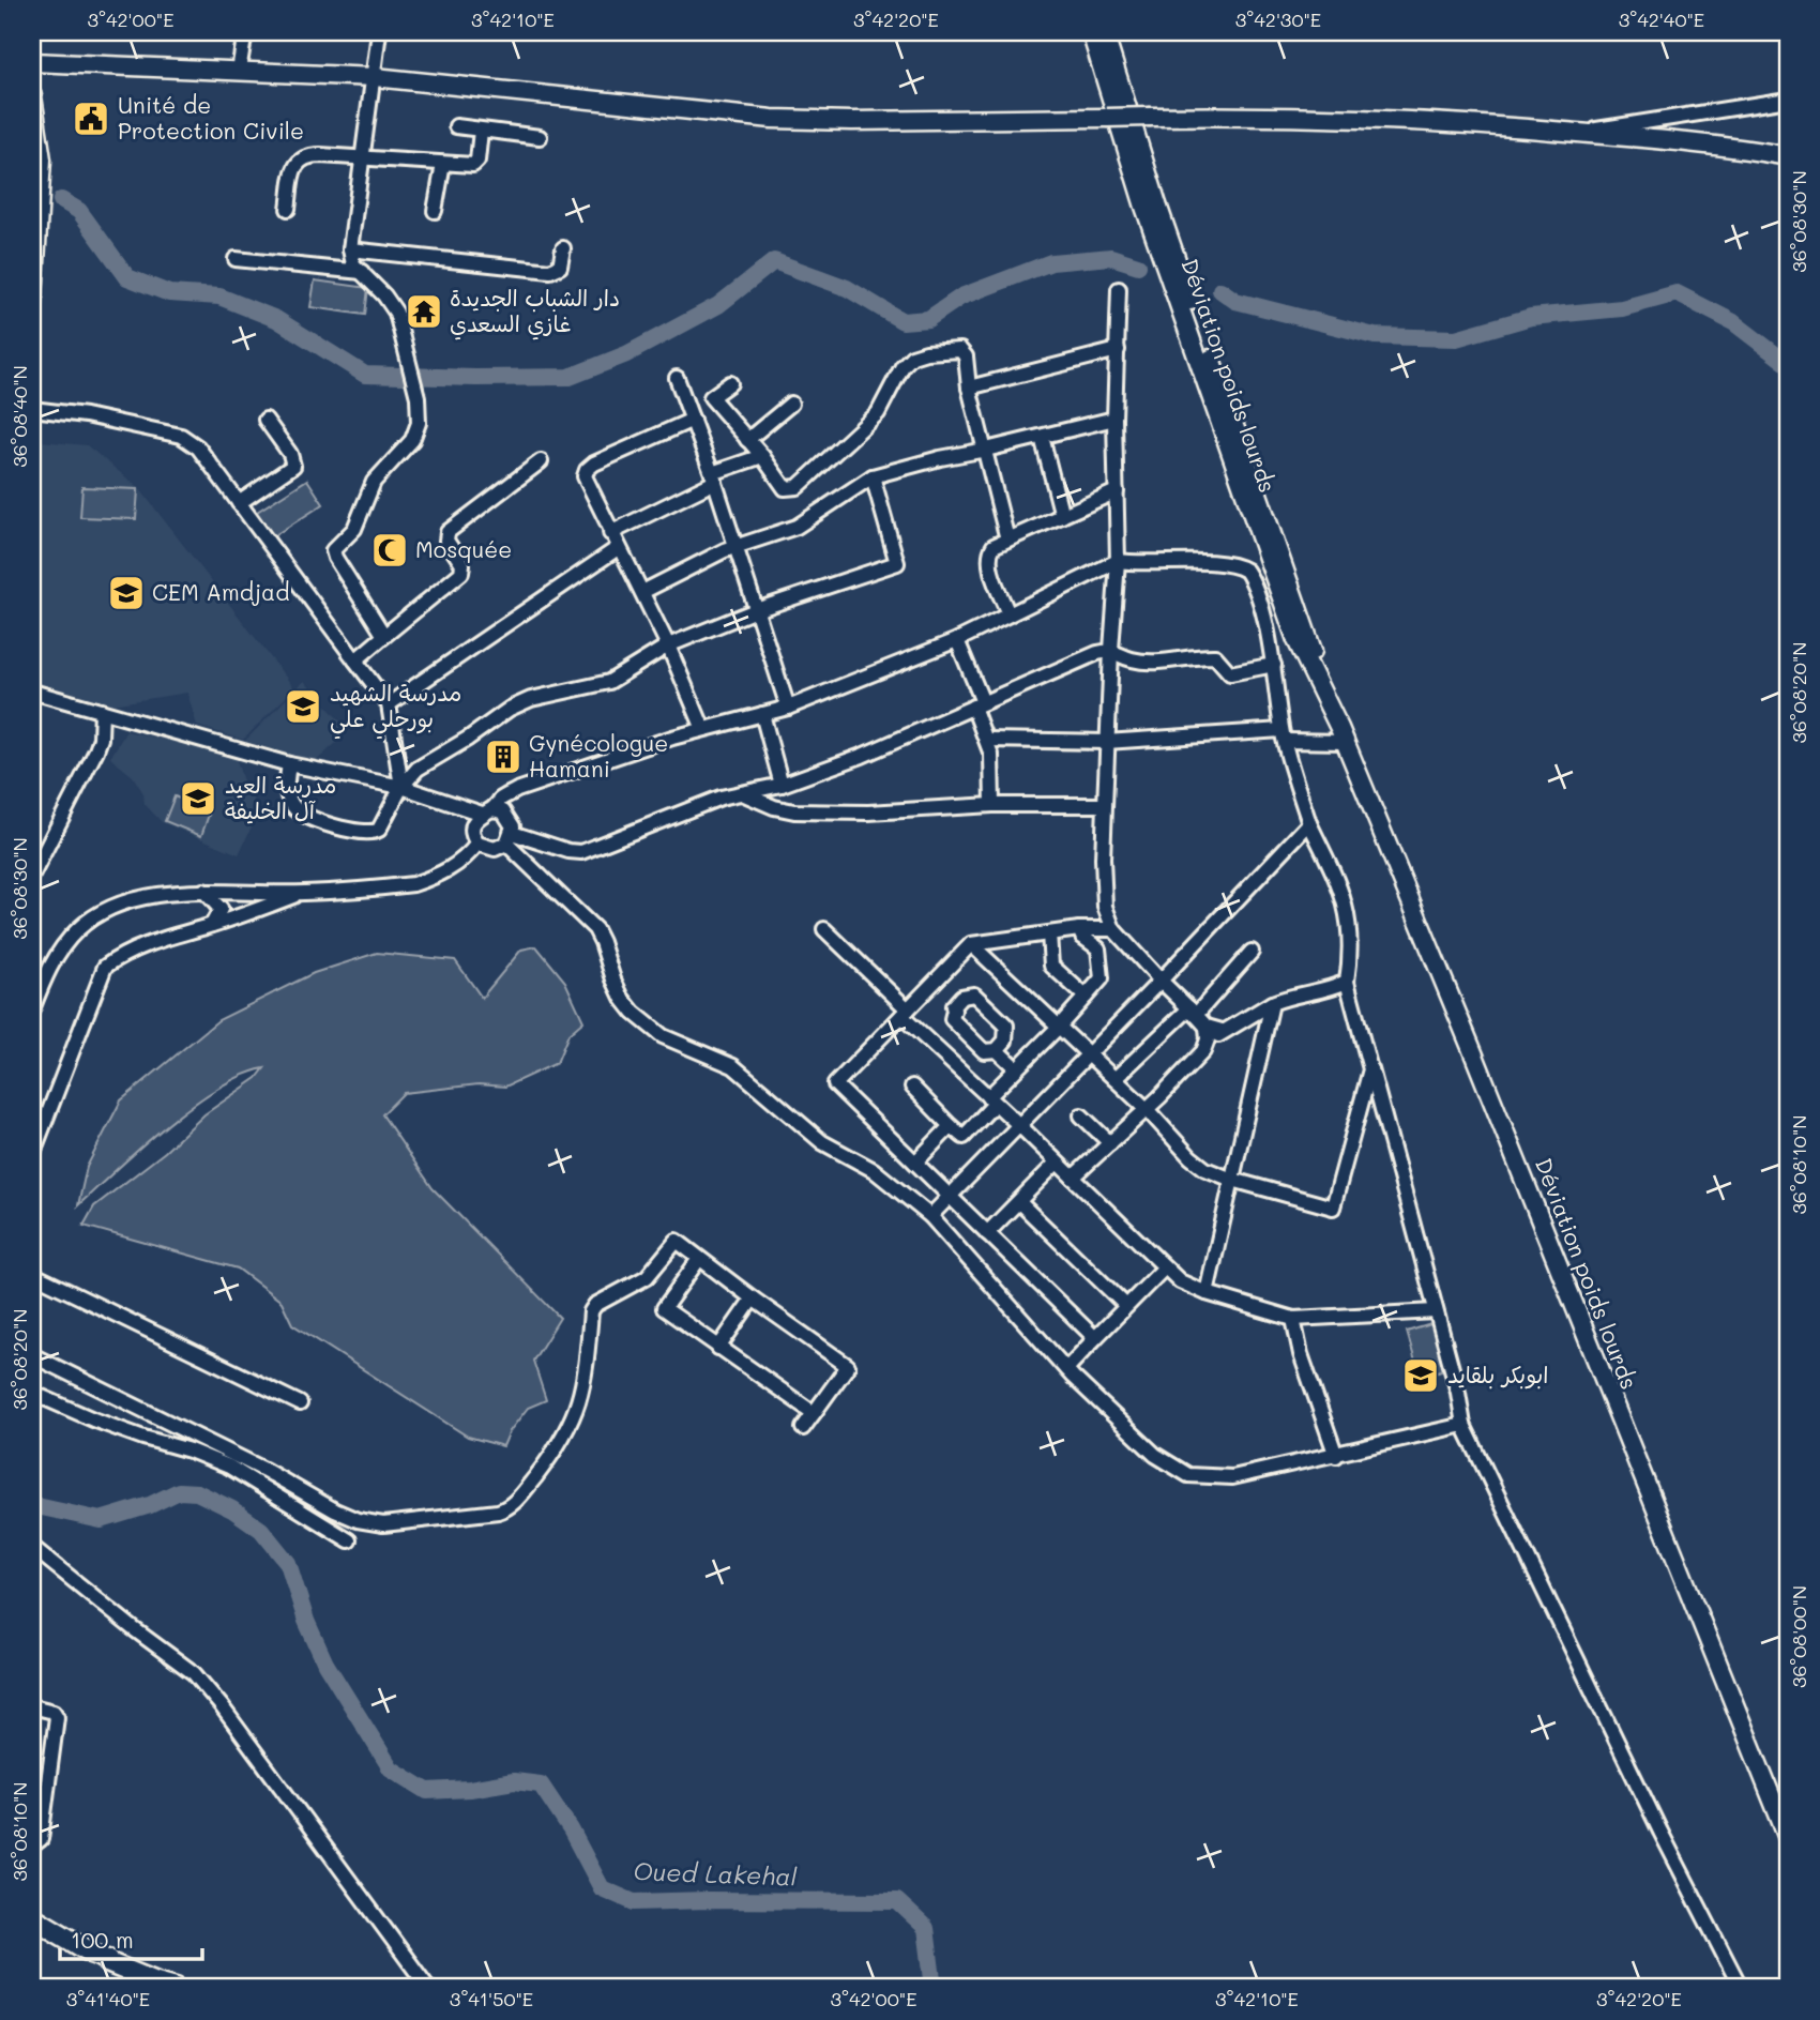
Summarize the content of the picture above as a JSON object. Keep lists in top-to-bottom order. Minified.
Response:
{"streets":{"main road":["Déviation poids lourds"]},"water":["Oued Lakehal"],"places":{"public building":["Unité de Protection Civile"],"temple":["دار الشباب الجديدة غازي السعدي"],"mosque":["Mosquée"],"school or university":["CEM Amdjad","مدرسة الشهيد بورحلي علي","مدرسة العيد آل الخليفة","ابوبكر بلقايد"],"building":["Gynécologue Hamani"]},"scale_bar":"100 m","coordinates":["3°42'00\"E","3°42'10\"E","3°42'20\"E","3°42'30\"E","3°42'40\"E","36°08'30\"N","36°08'40\"N","36°08'20\"N","36°08'10\"N","36°08'00\"N","3°41'40\"E","3°41'50\"E"]}
